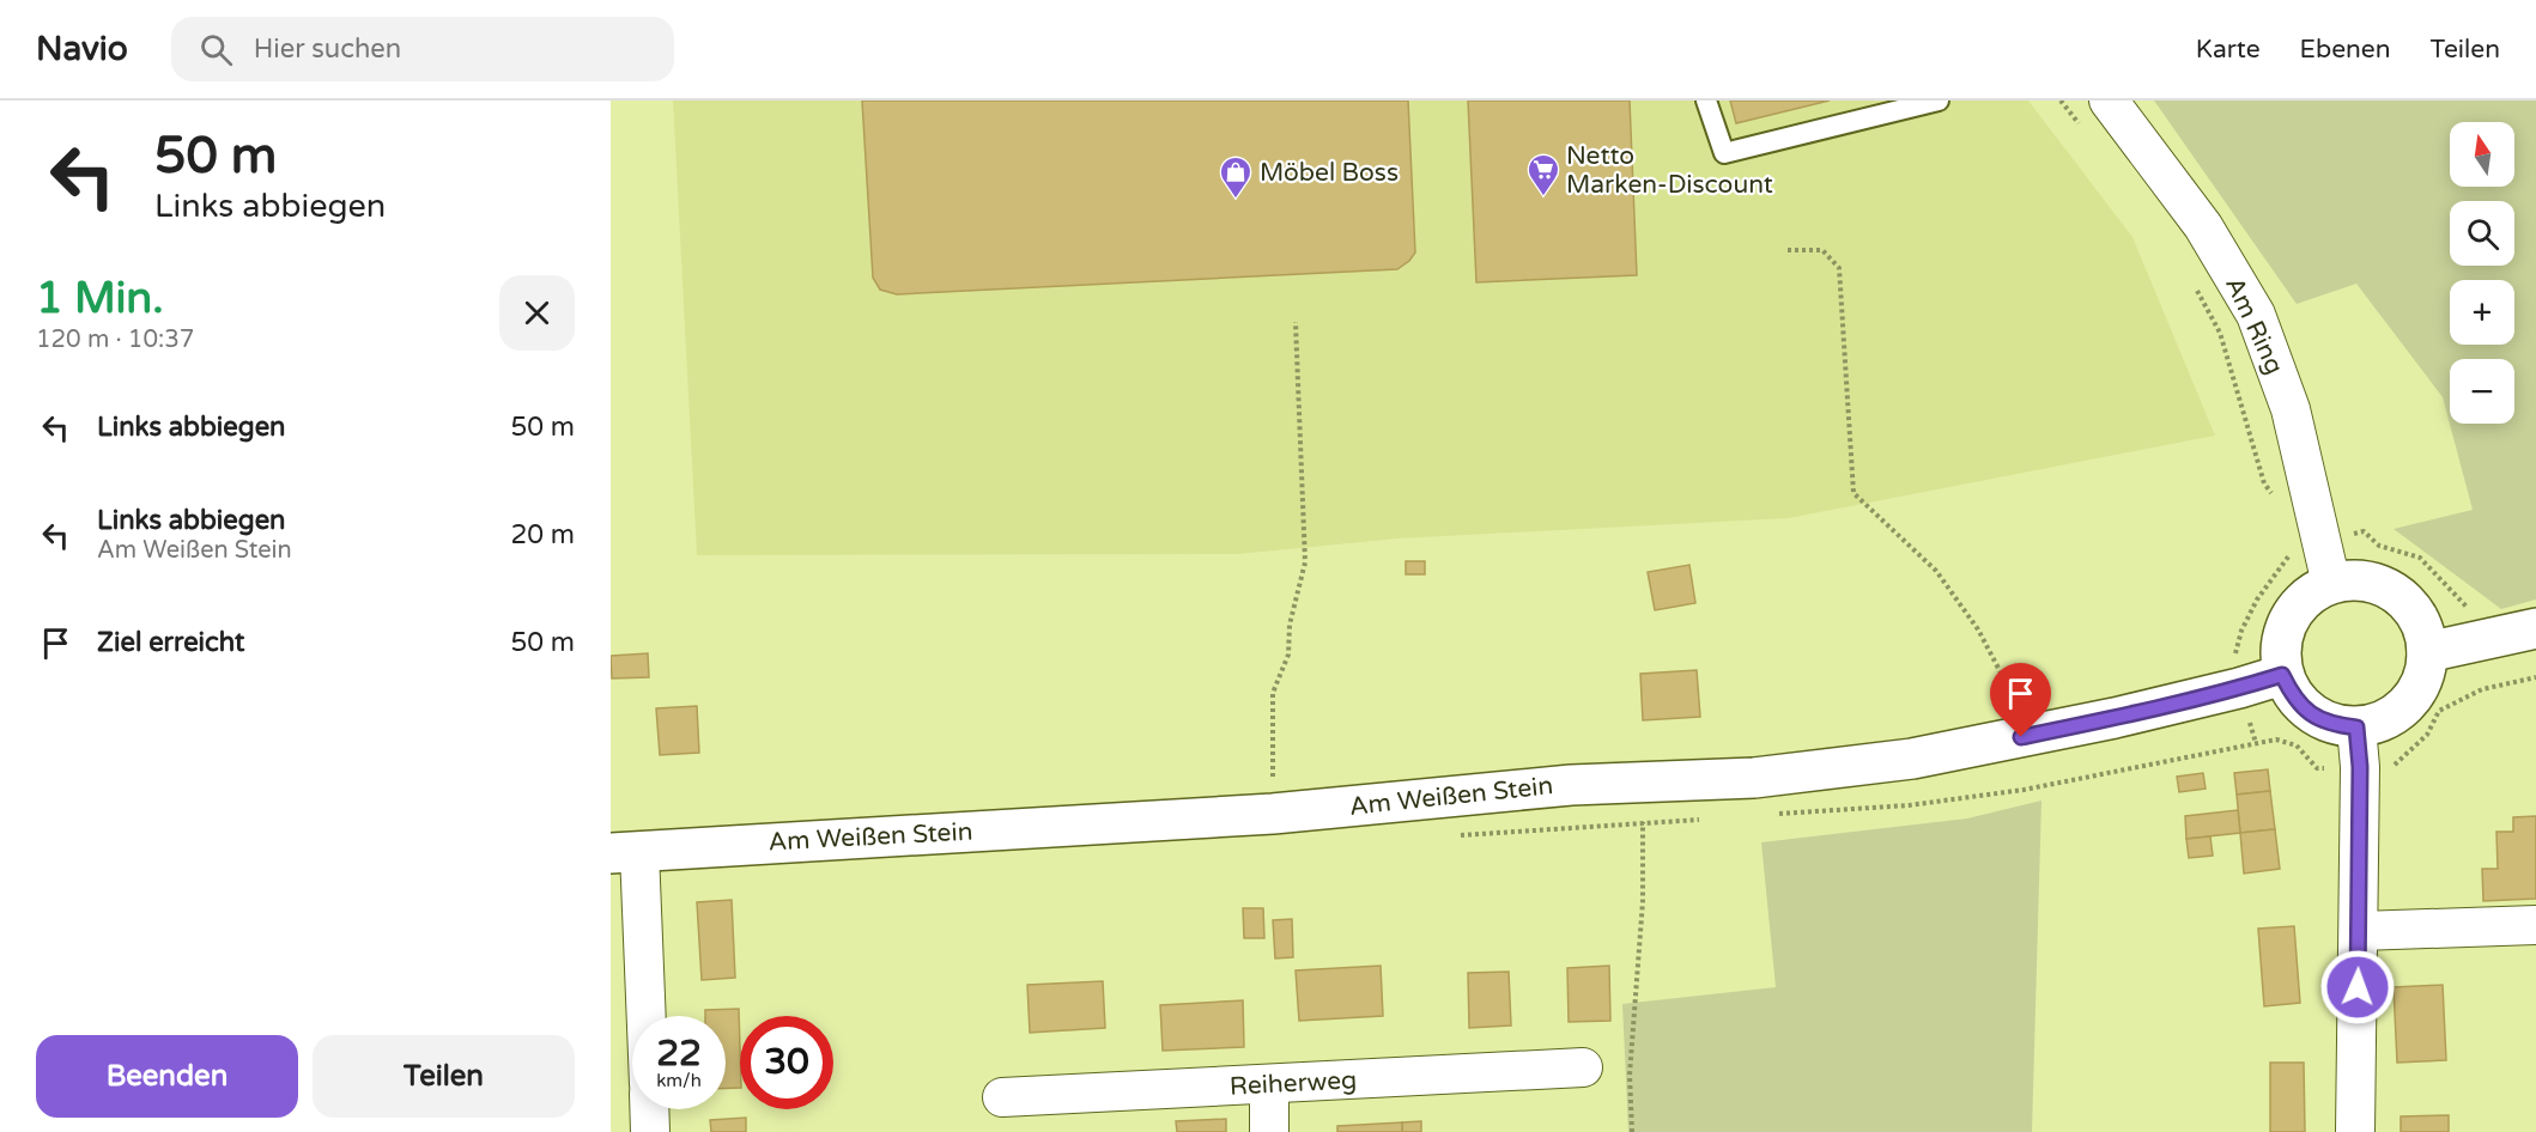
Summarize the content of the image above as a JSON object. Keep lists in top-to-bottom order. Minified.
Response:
{"streets":{"street":["Am Ring","Am Weißen Stein","Reiherweg"]},"crossings":[["Am Ring","Am Weißen Stein"]],"places":{"supermarket":["Netto Marken-Discount"],"shop":["Möbel Boss"]},"north":"top","page":{"header":"Navio","search":"Hier suchen","nav":["Karte","Ebenen","Teilen"],"turn":["50 m","Links abbiegen"],"map_buttons":["+","−"],"heading":["1 Min.","120 m · 10:37"],"list":[{"name":"Links abbiegen","value":"50 m"},{"name":"Links abbiegen","note":"Am Weißen Stein","value":"20 m"},{"name":"Ziel erreicht","value":"50 m"}],"speed":"22 km/h","limit":"30","buttons":["Beenden","Teilen"]}}
